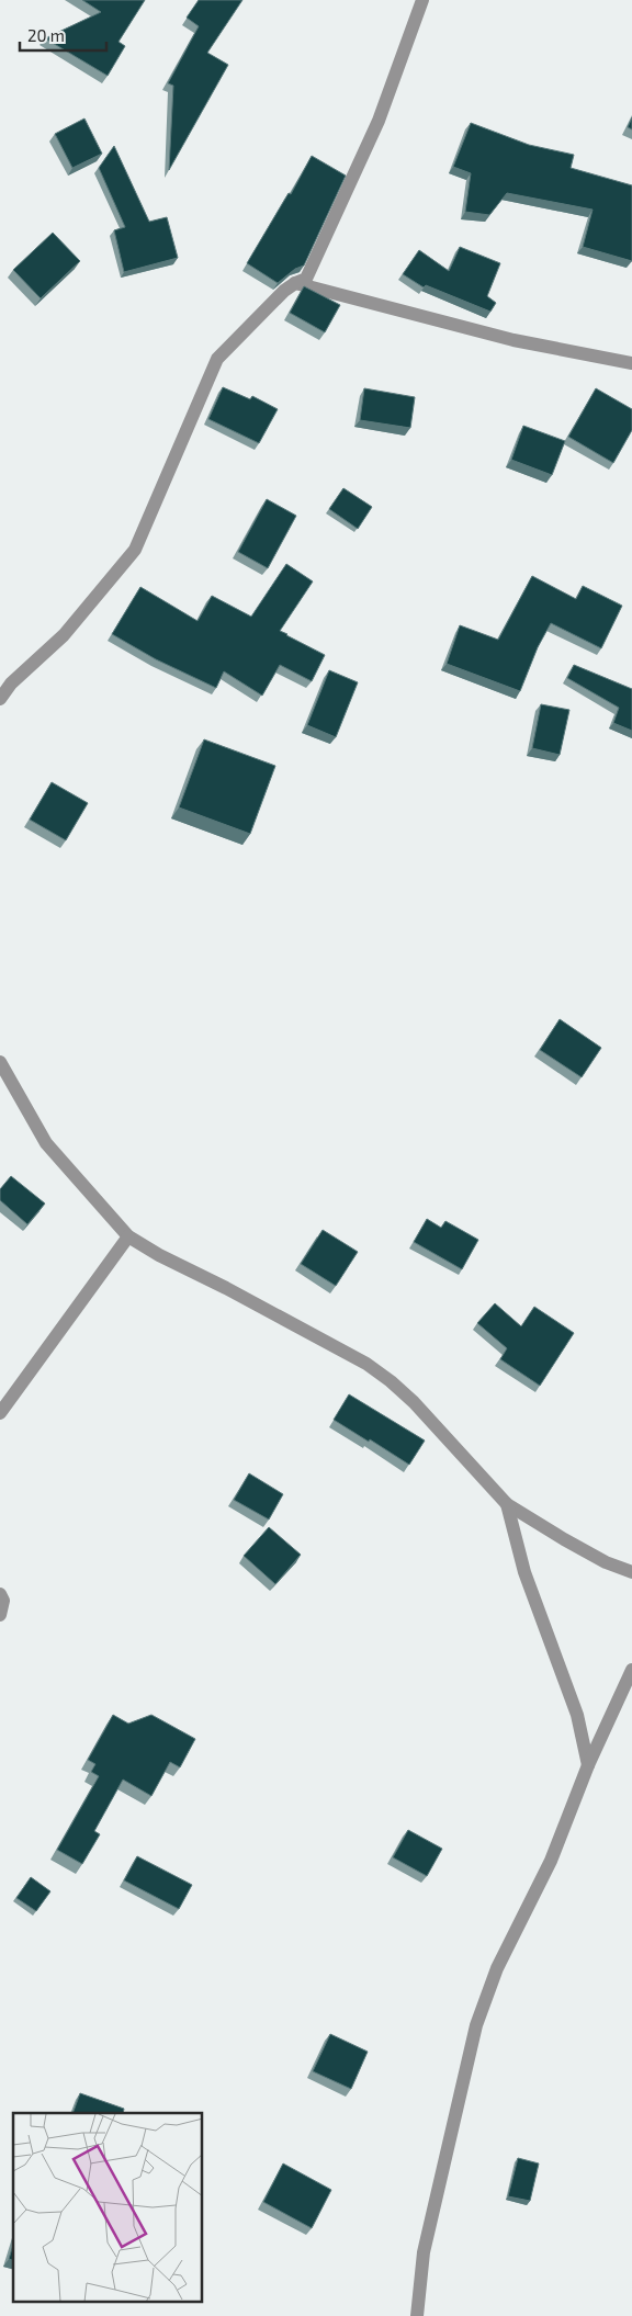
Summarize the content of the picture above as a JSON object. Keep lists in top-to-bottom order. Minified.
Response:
{"scale_bar":"20 m"}
